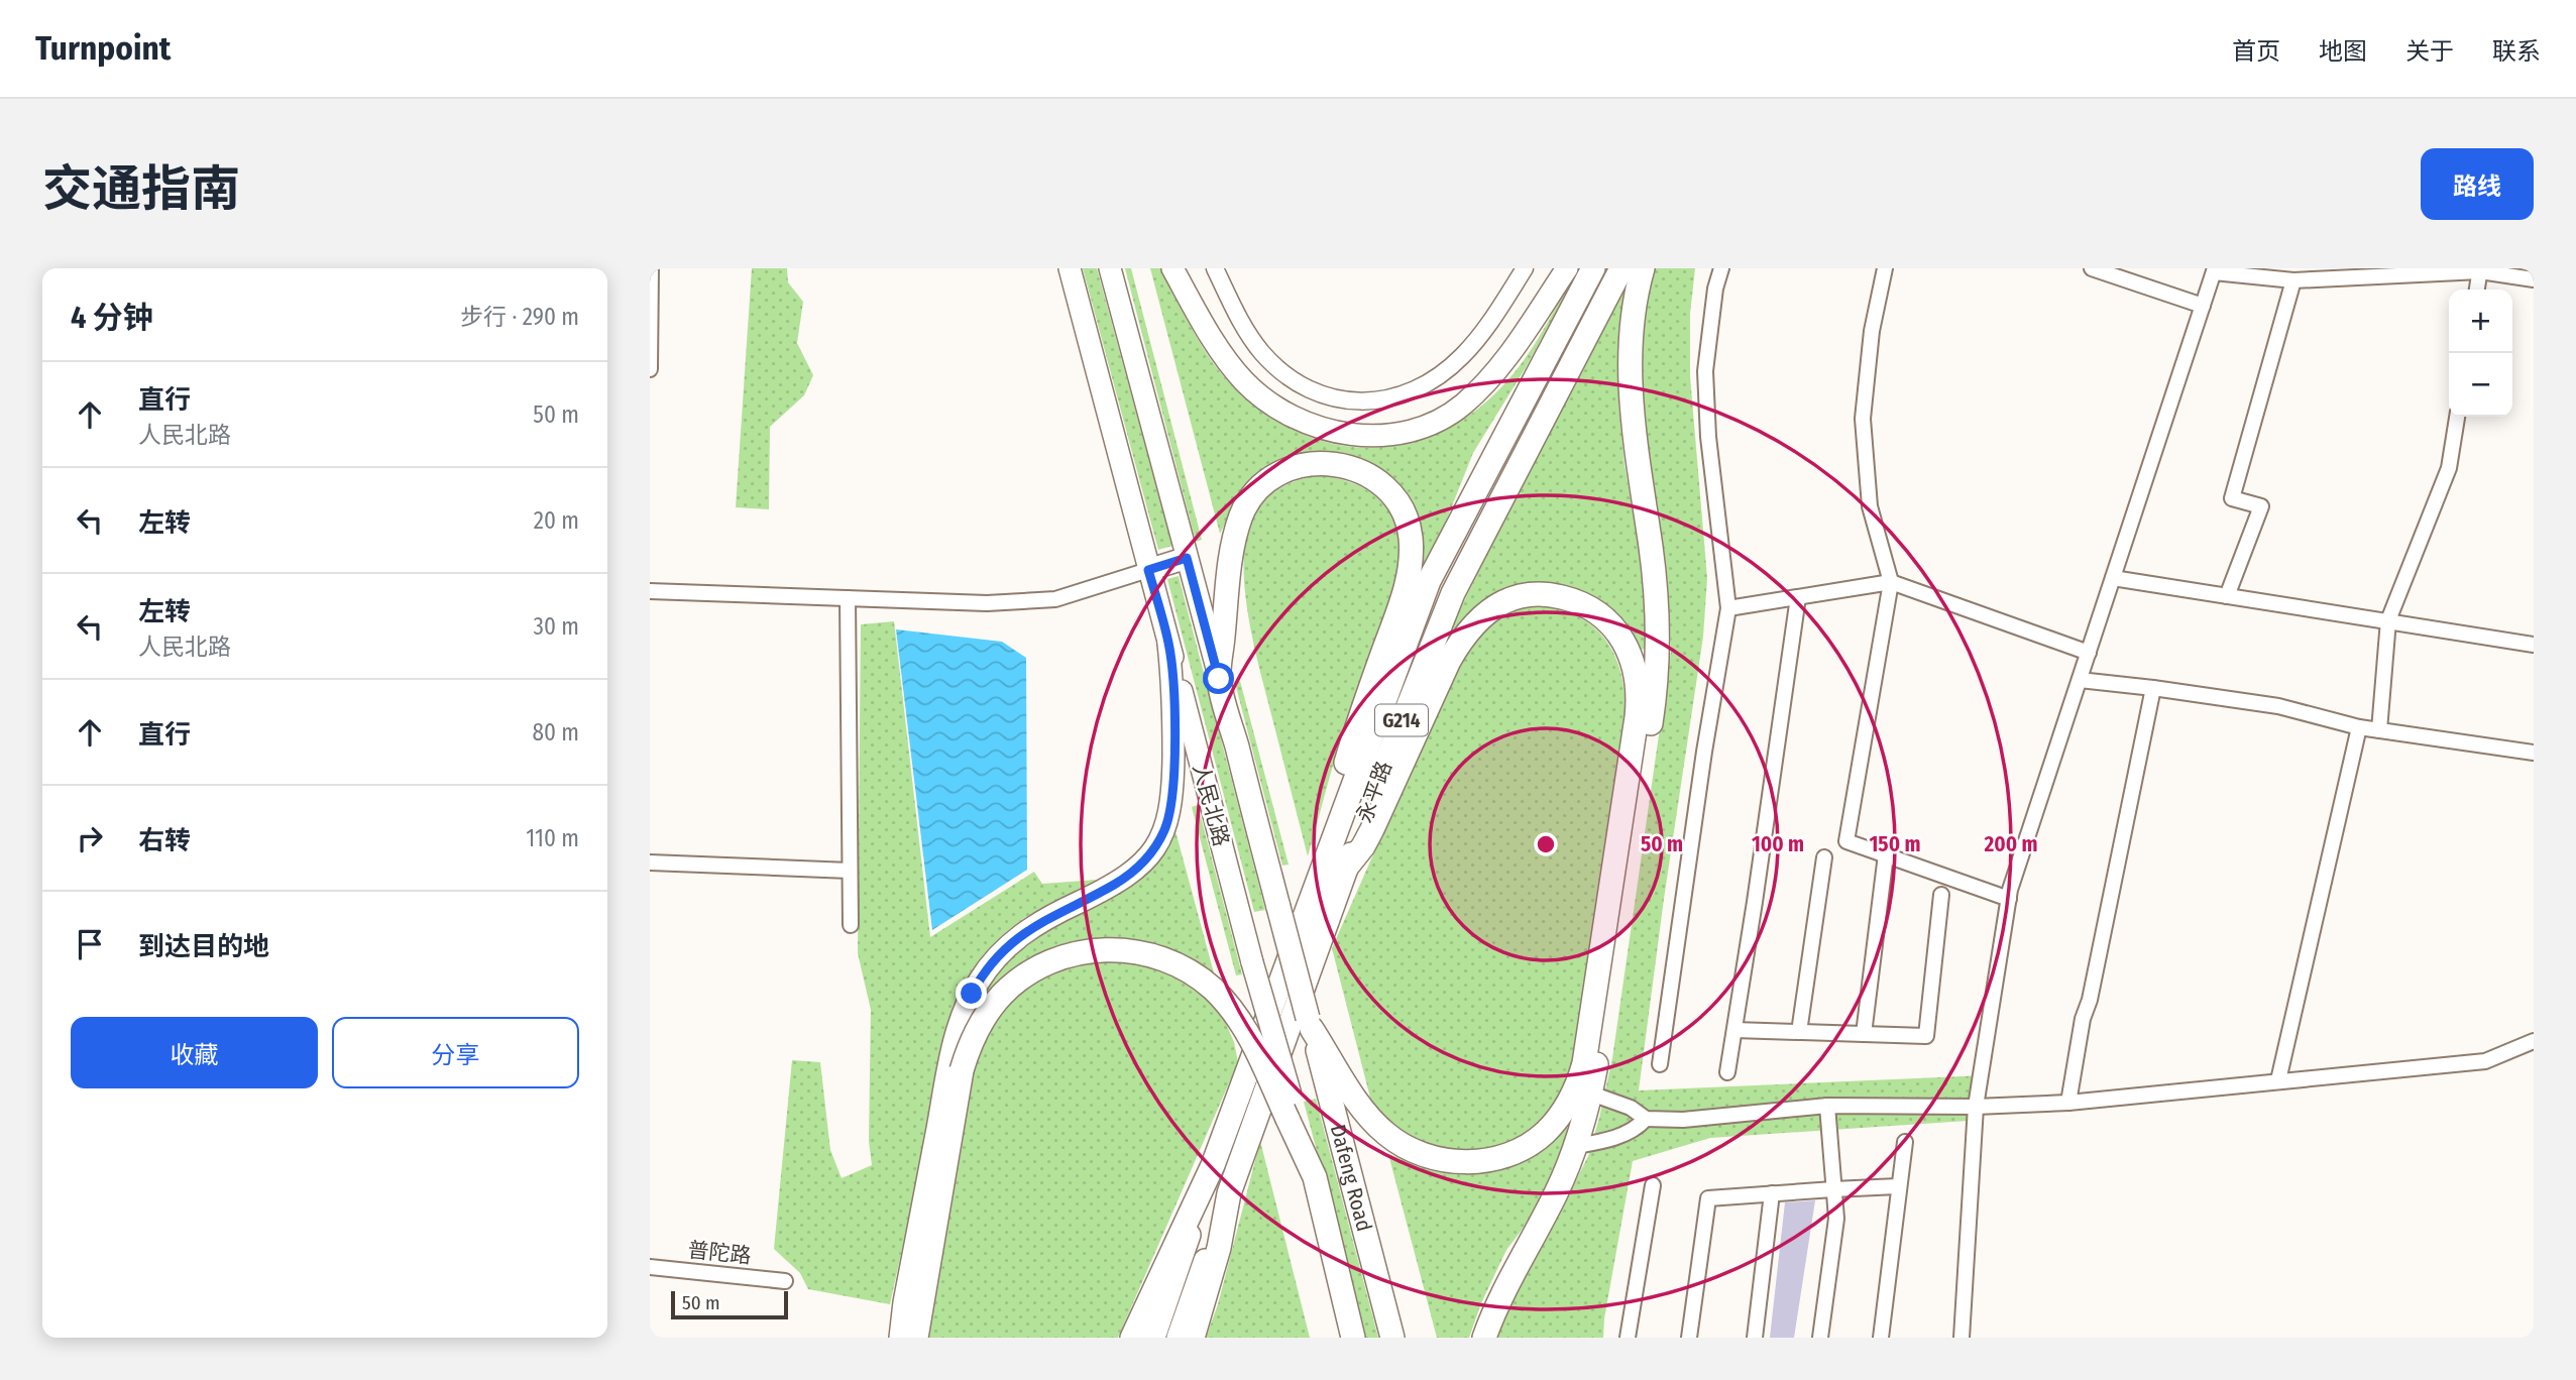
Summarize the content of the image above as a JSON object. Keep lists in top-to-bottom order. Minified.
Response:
{"streets":{"highway":["G214","永平路","人民北路","Dafeng Road"],"street":["普陀路"]},"crossings":[["人民北路","Dafeng Road"]],"scale_bar":"50 m","page":{"header":"Turnpoint","nav":["首页","地图","关于","联系"],"title":"交通指南","buttons":["路线",["收藏","分享"]],"heading":["4 分钟","步行 · 290 m"],"map_buttons":["+","−"],"list":[["直行","人民北路","50 m"],["左转","20 m"],["左转","人民北路","30 m"],["直行","80 m"],["右转","110 m"],"到达目的地"],"scale":"50 m"},"rings":["50 m","100 m","150 m","200 m"]}
